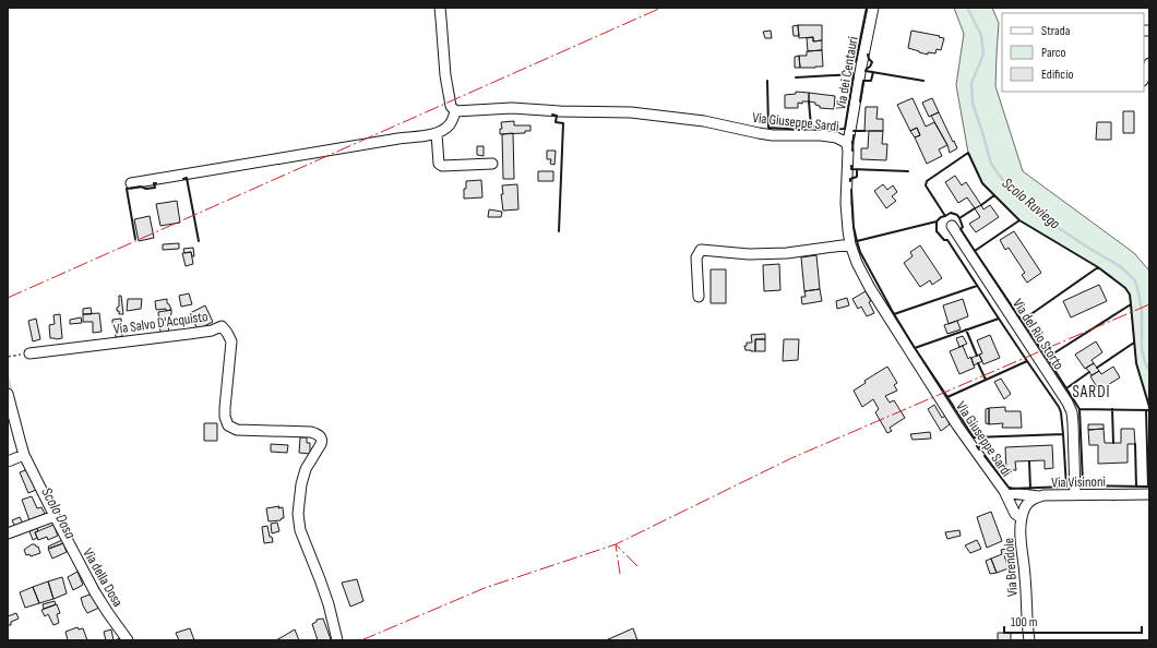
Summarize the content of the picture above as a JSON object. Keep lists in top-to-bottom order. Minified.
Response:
{"streets":{"street":["Via dei Centauri","Via Giuseppe Sardi","Via Salvo D'Acquisto","Via del Rio Storto","Via Visinoni","Via Brendole","Via della Dosa"]},"crossings":[["Via dei Centauri","Via Giuseppe Sardi"],["Via Giuseppe Sardi","Via Visinoni"],["Via Giuseppe Sardi","Via Brendole"],["Via del Rio Storto","Via Visinoni"],["Via Visinoni","Via Brendole"]],"districts":["SARDI"],"water":["Scolo Ruviego","Scolo Dosa"],"legend":["Strada","Parco","Edificio"],"scale_bar":"100 m"}
